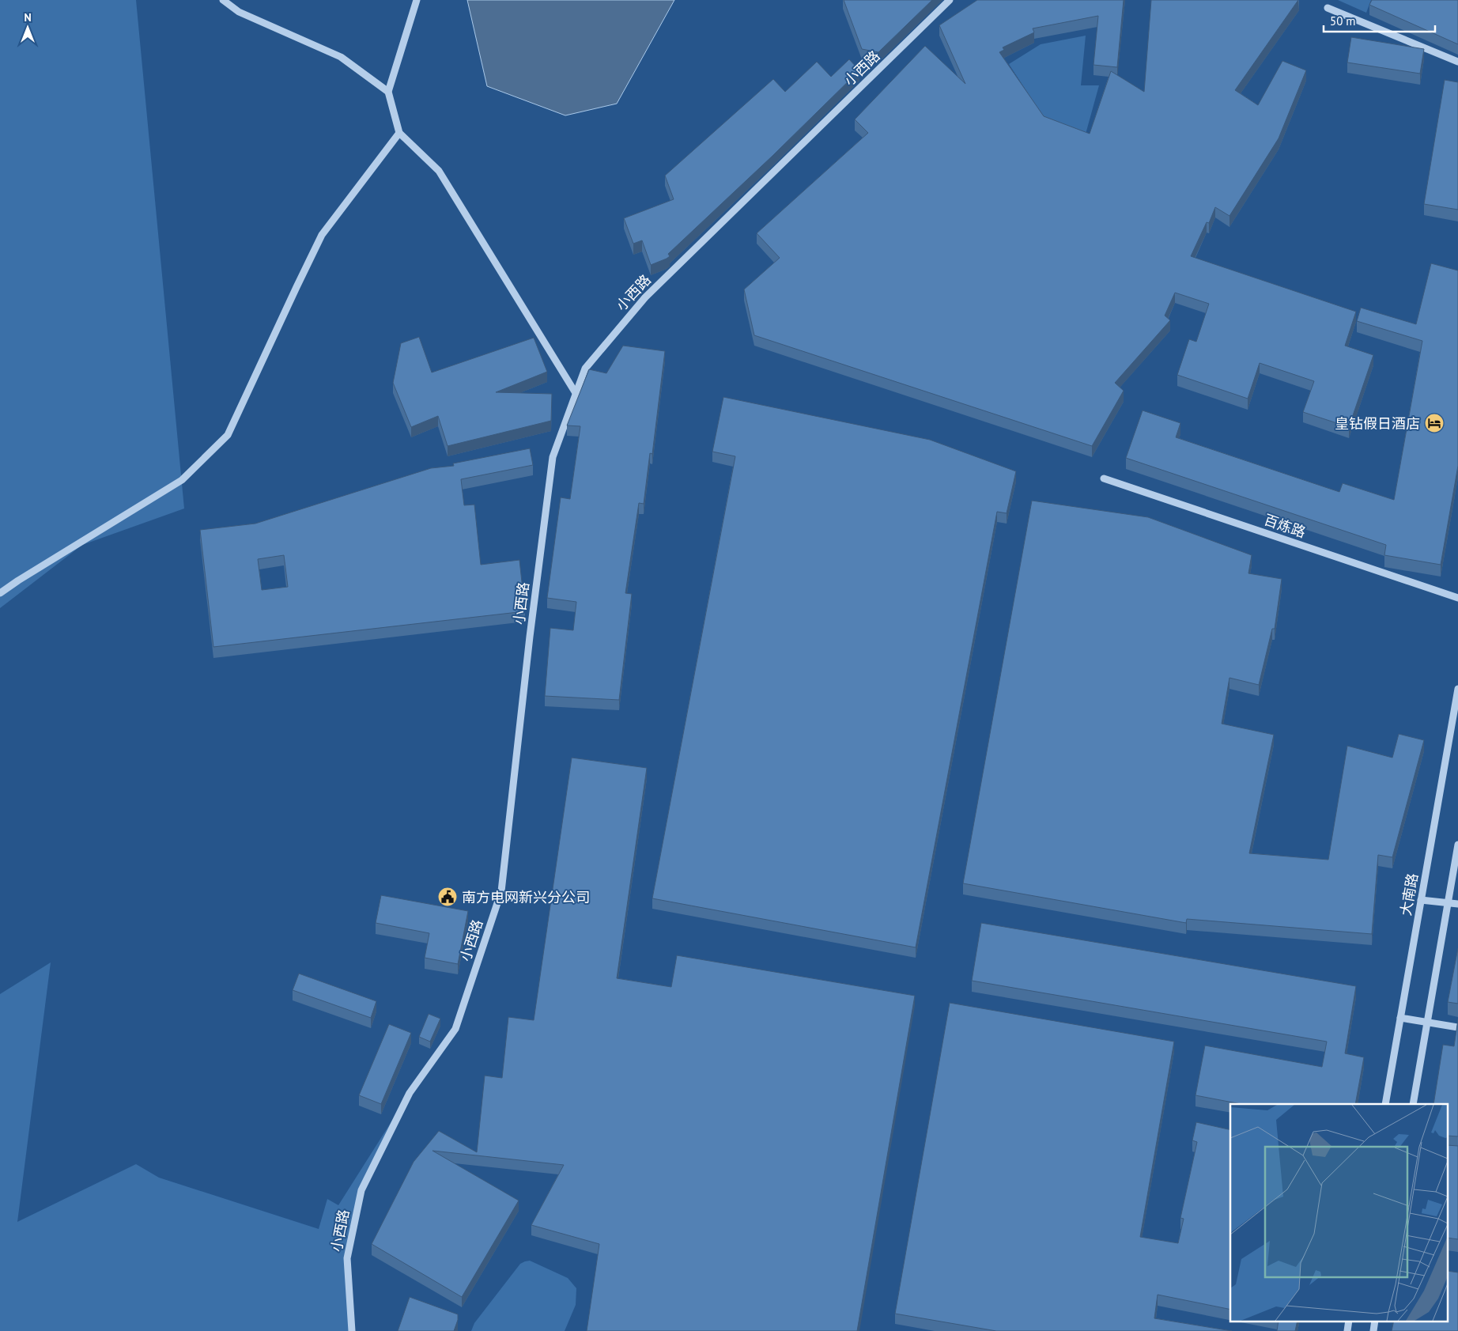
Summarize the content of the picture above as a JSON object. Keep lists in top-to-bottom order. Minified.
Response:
{"streets":{"street":["小西路","百炼路","大南路"]},"places":{"hotel":["皇钻假日酒店"],"public building":["南方电网新兴分公司"]},"scale_bar":"50 m","north":"top"}
